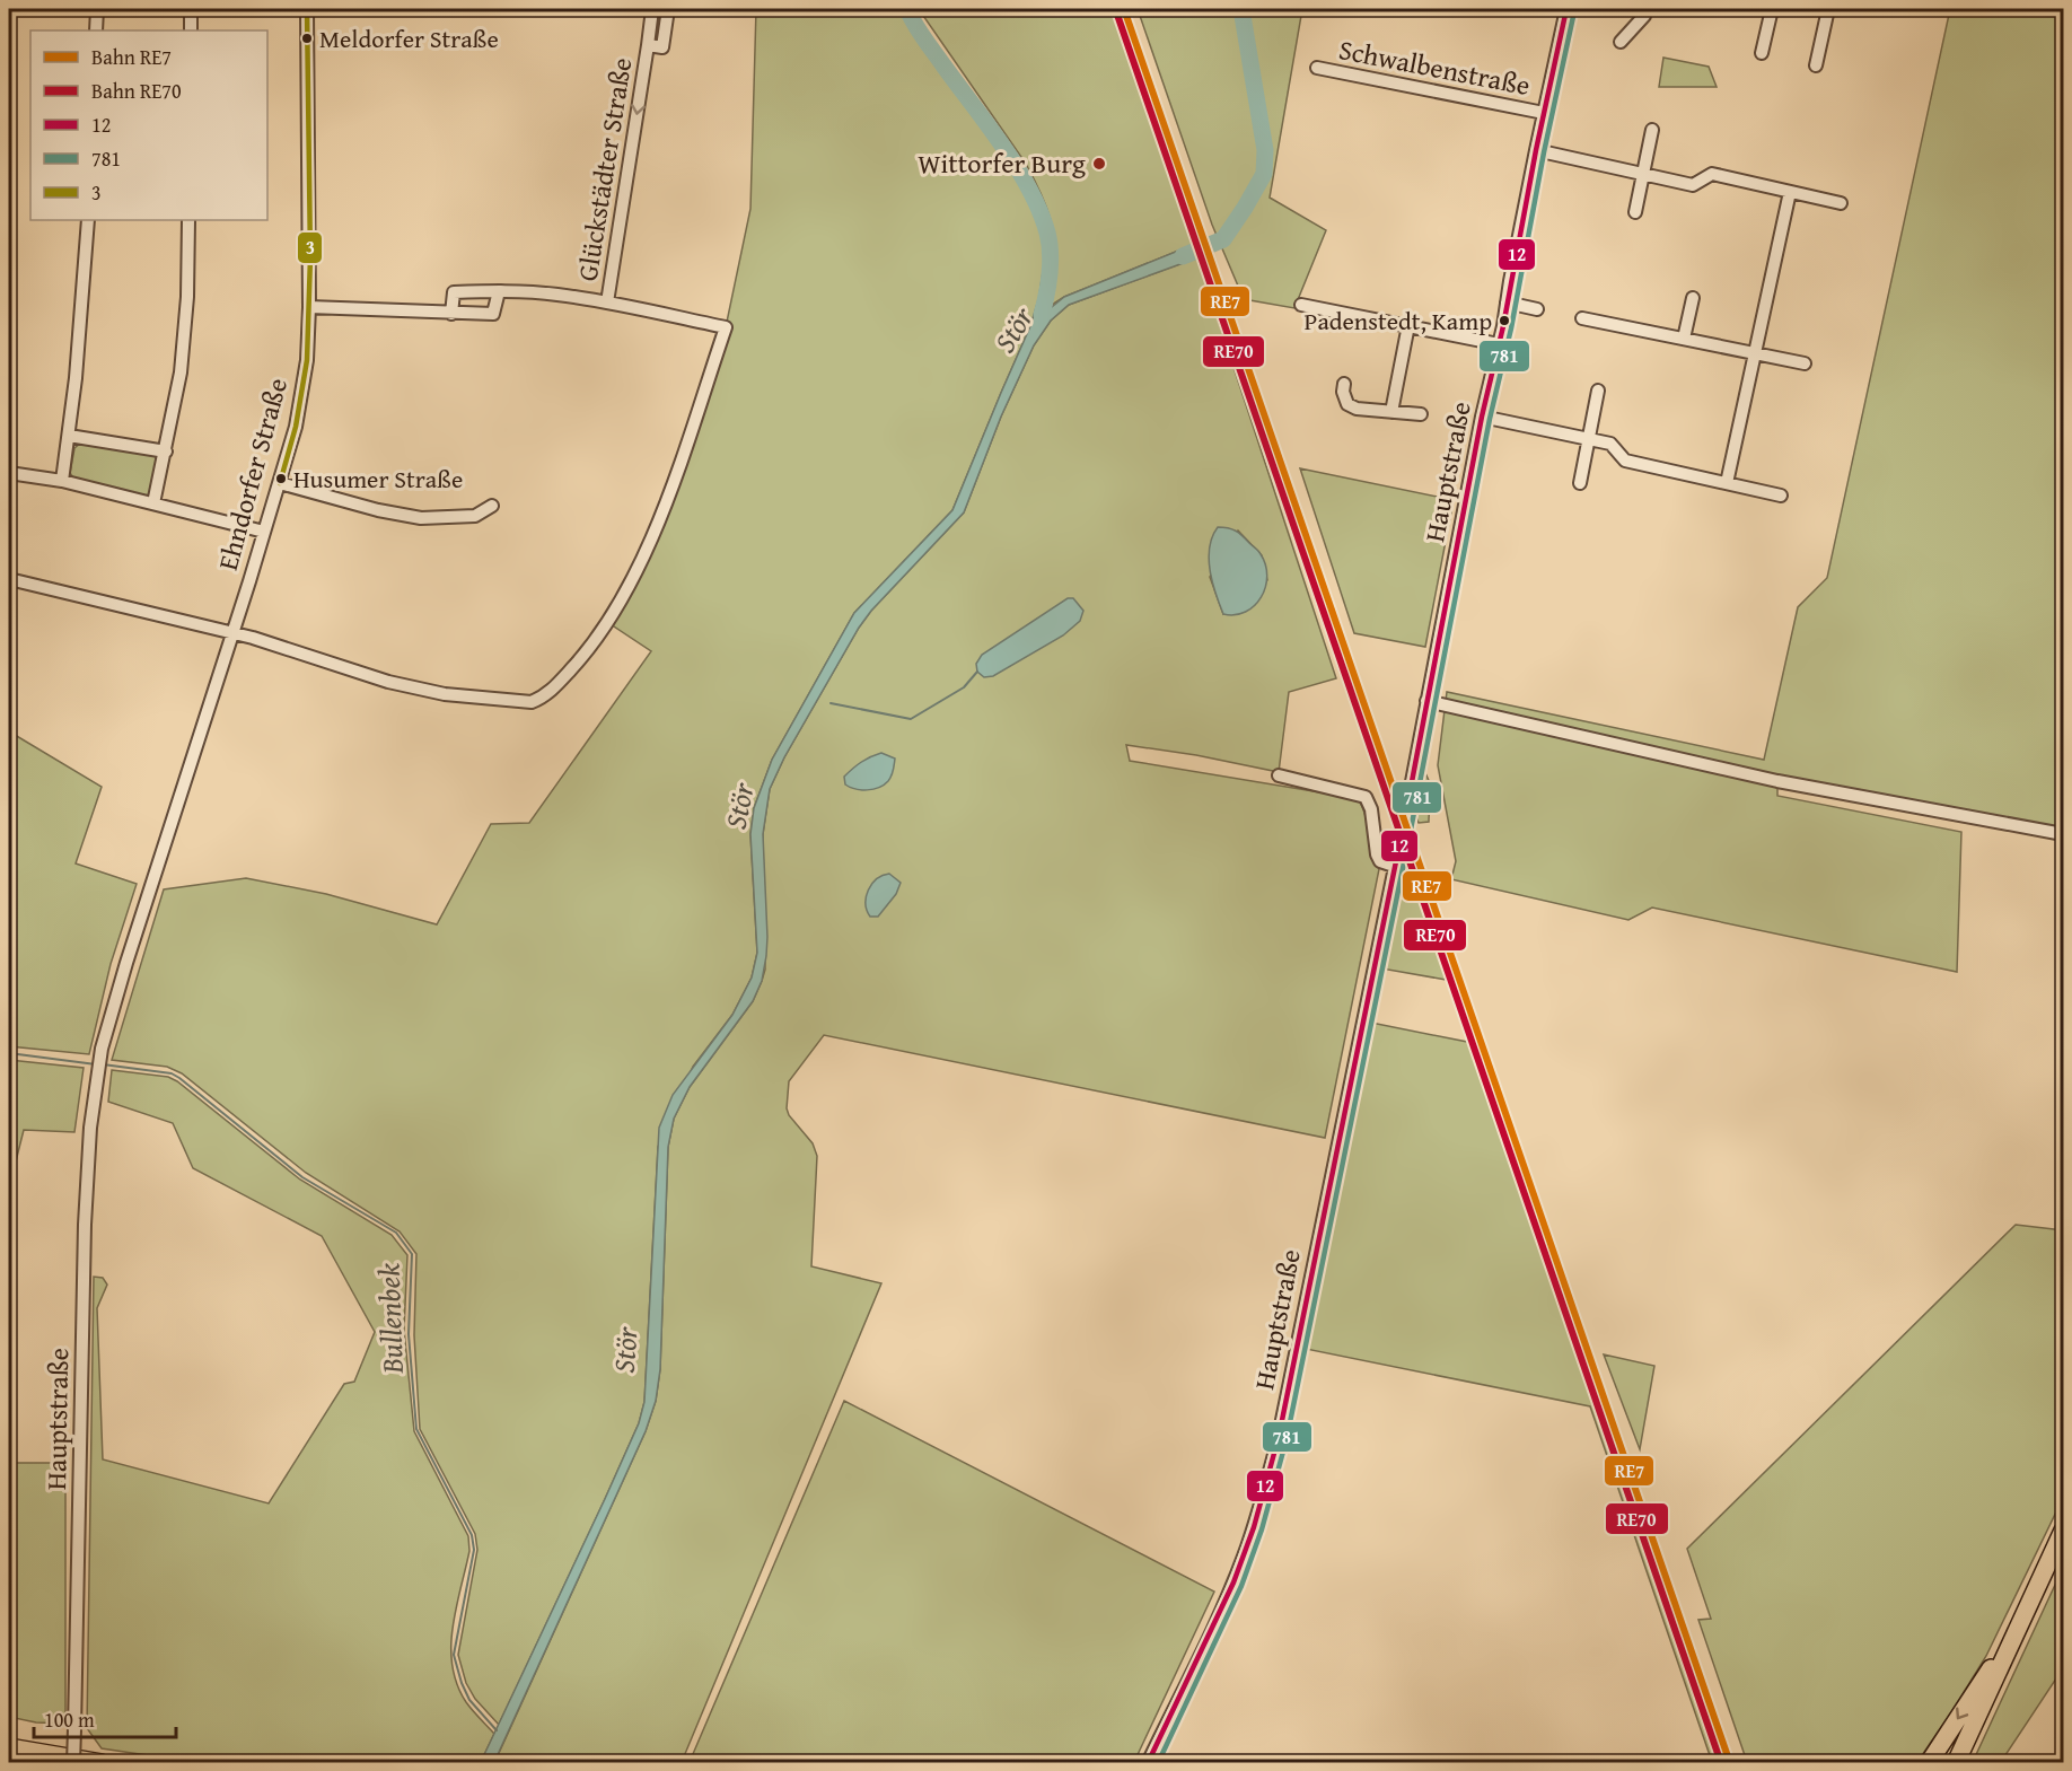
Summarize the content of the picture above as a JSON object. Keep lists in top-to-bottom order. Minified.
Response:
{"streets":{"street":["Schwalbenstraße","Glückstädter Straße","Hauptstraße","Ehndorfer Straße"]},"crossings":[["Schwalbenstraße","Hauptstraße"],["Hauptstraße","Ehndorfer Straße"]],"one_way":["Glückstädter Straße"],"water":["Stör","Bullenbek"],"places":["Meldorfer Straße","Wittorfer Burg","Padenstedt, Kamp","Husumer Straße"],"lines":["rail line RE7","transit line 12","transit line 3","rail line RE70","transit line 781"],"legend":["Bahn RE7","Bahn RE70","12","781","3"],"scale_bar":"100 m"}
